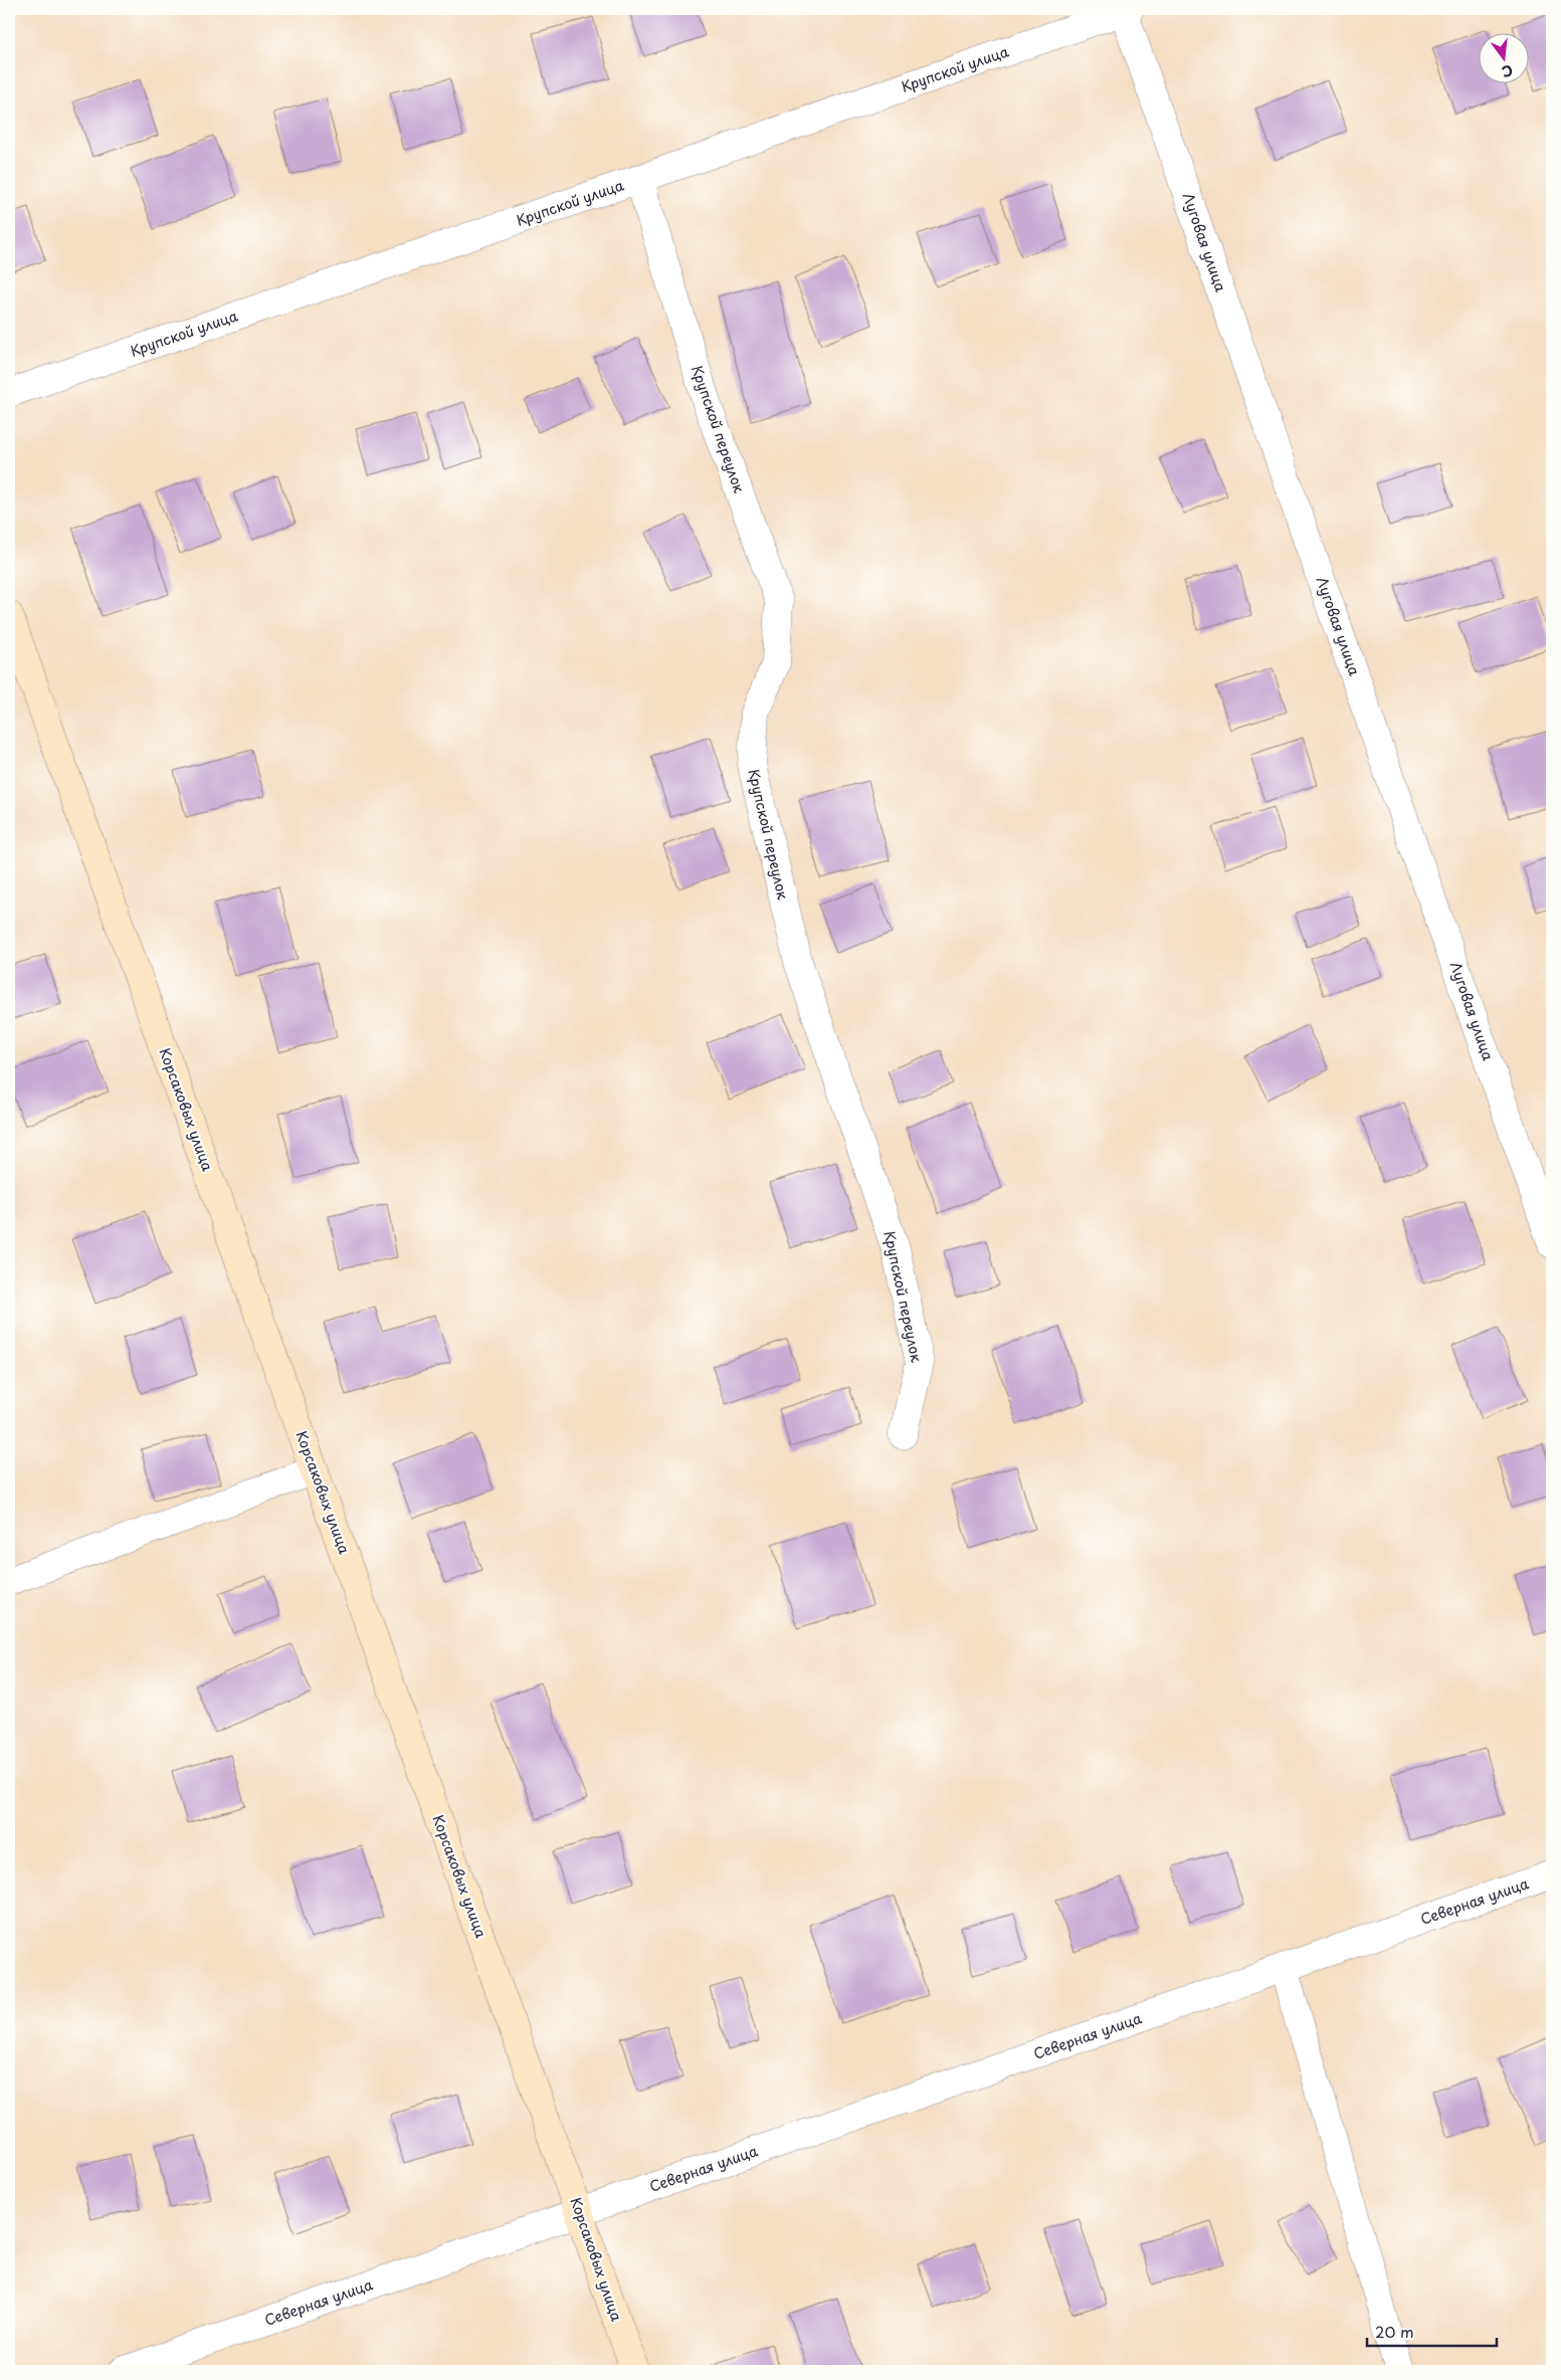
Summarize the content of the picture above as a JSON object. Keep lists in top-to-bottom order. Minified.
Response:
{"streets":{"street":["Крупской улица","Луговая улица","Крупской переулок","Корсаковых улица","Северная улица"]},"crossings":[["Крупской улица","Луговая улица"],["Крупской улица","Крупской переулок"],["Корсаковых улица","Северная улица"]],"scale_bar":"20 m","north":"bottom"}
